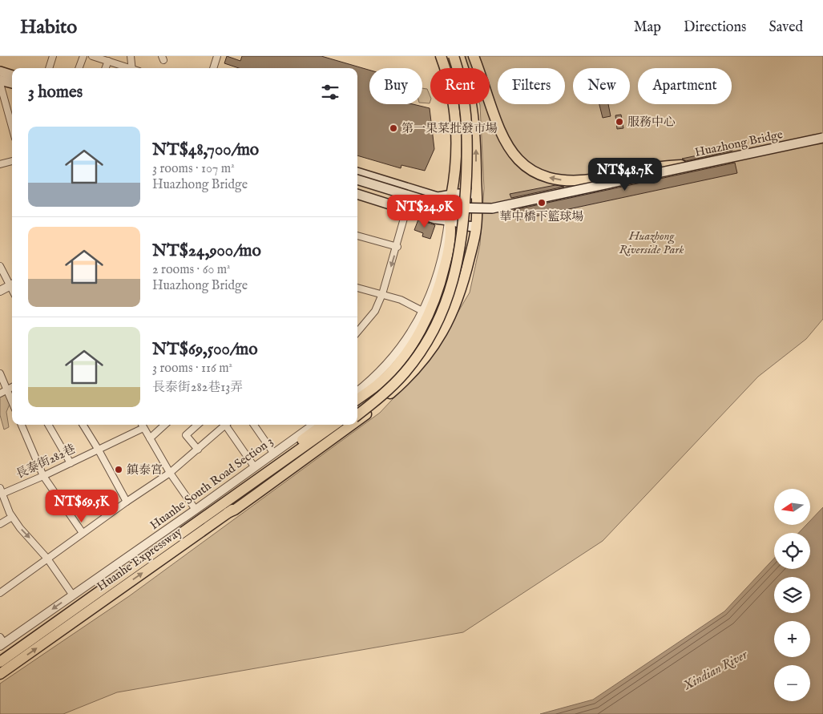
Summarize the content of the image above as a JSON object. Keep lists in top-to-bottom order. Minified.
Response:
{"streets":{"highway":["Huanhe Expressway"],"main road":["Huazhong Bridge"],"street":["長泰街282巷","Huanhe South Road Section 3"]},"water":["Xindian River"],"parks":["Huazhong Riverside Park"],"places":["服務中心","第一果菜批發市場","華中橋下籃球場","鎮泰宮"],"north":"left","page":{"header":"Habito","nav":["Map","Directions","Saved"],"chip":["Buy","Rent","Filters","New","Apartment"],"heading":"3 homes","list":[{"name":"NT$48,700/mo","note":"3 rooms · 107 m² · Huazhong Bridge"},{"name":"NT$24,900/mo","note":"2 rooms · 60 m² · Huazhong Bridge"},{"name":"NT$69,500/mo","note":"3 rooms · 116 m² · 長泰街282巷13弄"}],"price":["NT$48.7K","NT$24.9K","NT$69.5K"],"map_buttons":["+","−"]}}
